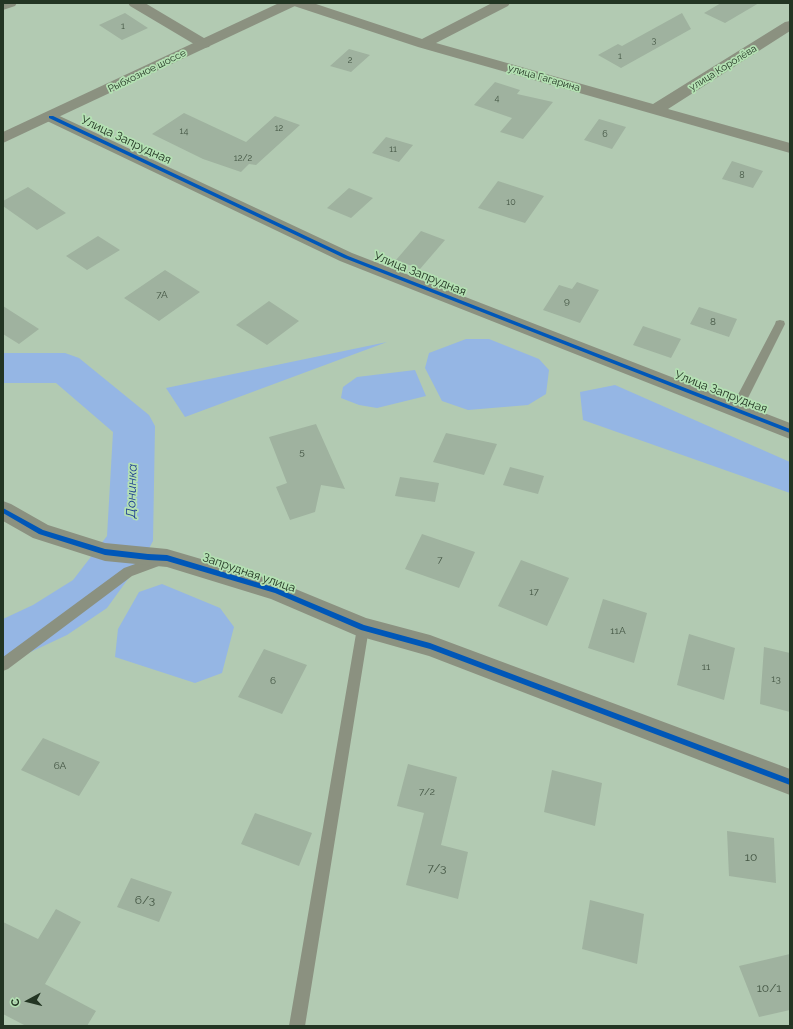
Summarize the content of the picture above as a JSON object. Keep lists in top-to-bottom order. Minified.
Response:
{"streets":{"street":["улица Королёва","Рыбхозное шоссе","улица Гагарина","Улица Запрудная","Запрудная улица"]},"crossings":[["улица Королёва","улица Гагарина"],["Рыбхозное шоссе","Улица Запрудная"]],"water":["Донинка"],"house_numbers":["1","3","1","2","4","12","14","6","11","12/2","8","10","7А","9","8","5","7","17","11А","11","13","6","6А","7/2","10","7/3","6/3","10/1"],"north":"left"}
